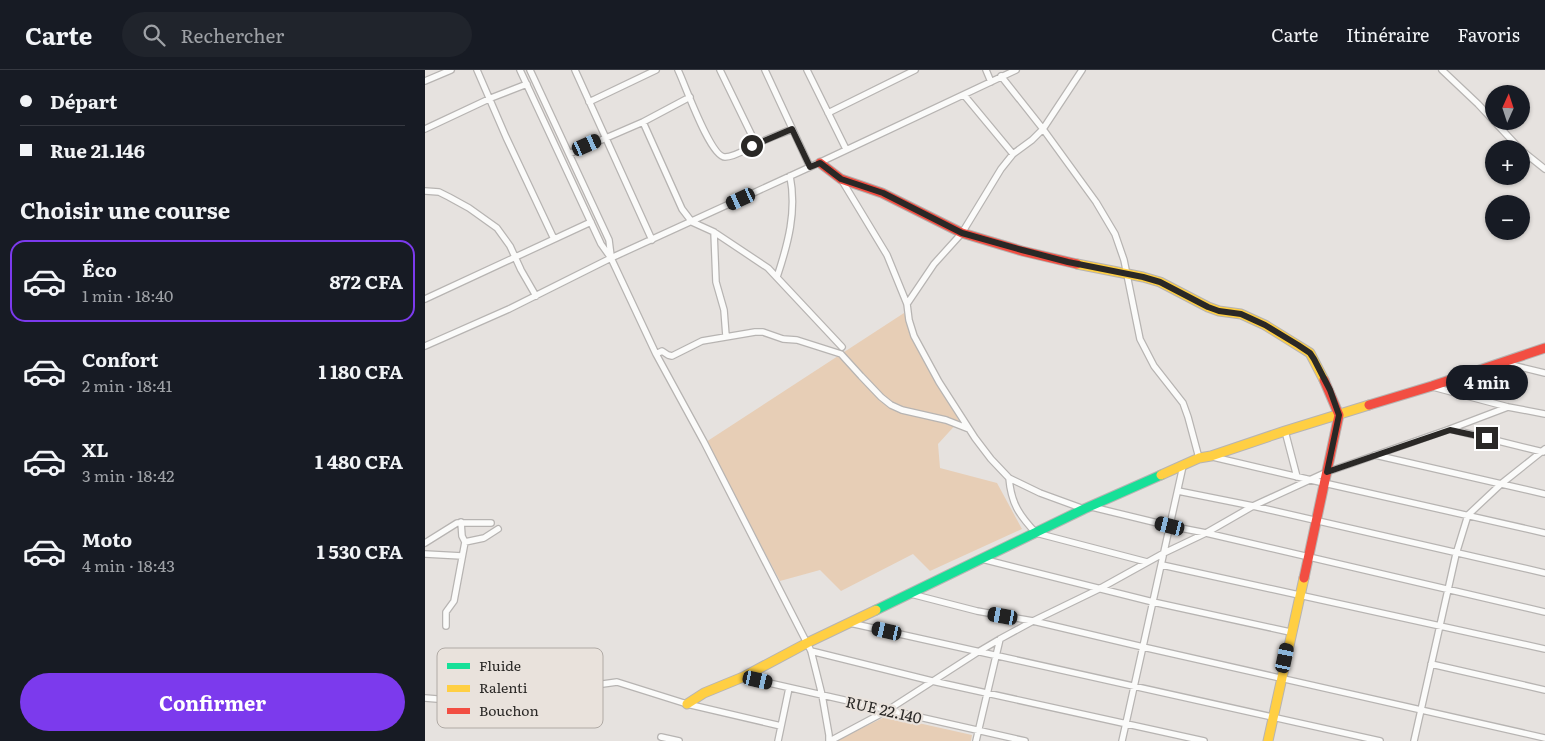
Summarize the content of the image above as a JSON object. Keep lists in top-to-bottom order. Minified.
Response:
{"streets":{"street":["RUE 22.140"]},"legend":["Fluide","Ralenti","Bouchon"],"north":"top","page":{"header":"Carte","search":"Rechercher","nav":["Carte","Itinéraire","Favoris"],"banner":["Départ","Rue 21.146"],"map_buttons":["+","−"],"heading":"Choisir une course","list":[{"name":"Éco","note":"1 min · 18:40","value":"872 CFA"},{"name":"Confort","note":"2 min · 18:41","value":"1 180 CFA"},{"name":"XL","note":"3 min · 18:42","value":"1 480 CFA"},{"name":"Moto","note":"4 min · 18:43","value":"1 530 CFA"}],"bubble":"4 min","buttons":"Confirmer"}}
